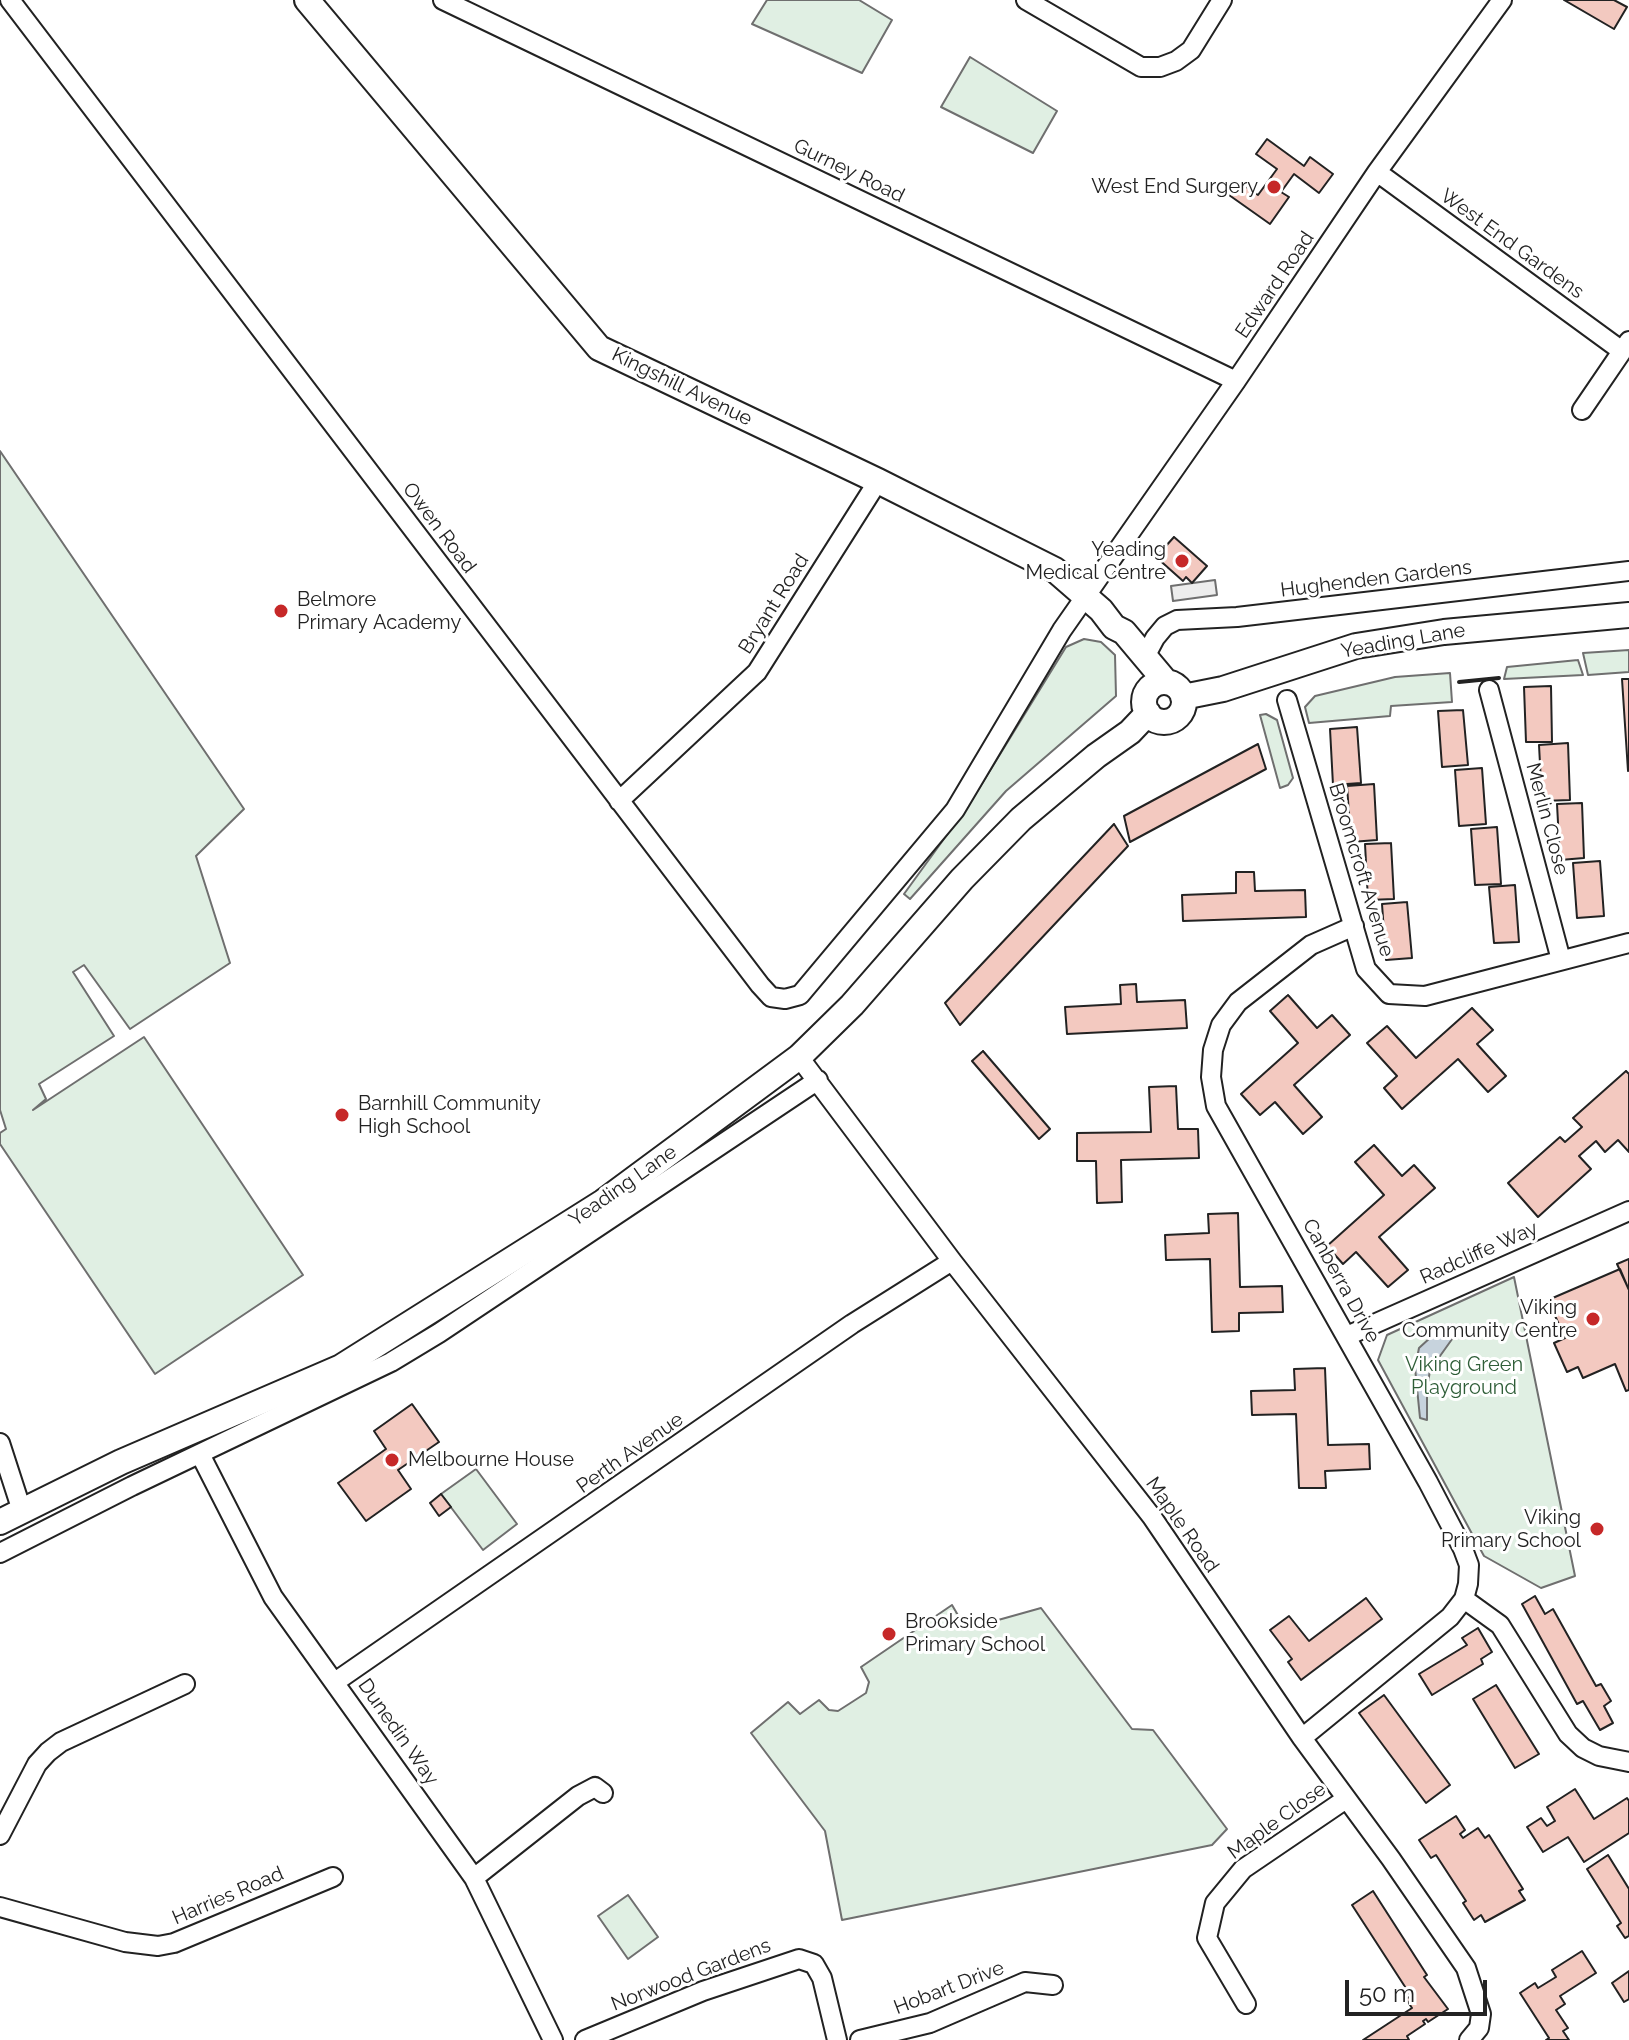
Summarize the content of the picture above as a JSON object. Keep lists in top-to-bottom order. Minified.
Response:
{"streets":{"street":["Gurney Road","West End Gardens","Edward Road","Kingshill Avenue","Owen Road","Hughenden Gardens","Bryant Road","Yeading Lane","Merlin Close","Broomcroft Avenue","Radcliffe Way","Canberra Drive","Perth Avenue","Maple Road","Dunedin Way","Maple Close","Harries Road","Norwood Gardens","Hobart Drive"]},"crossings":[["Gurney Road","Edward Road"],["West End Gardens","Edward Road"],["Edward Road","Kingshill Avenue"],["Edward Road","Owen Road"],["Kingshill Avenue","Owen Road"],["Kingshill Avenue","Hughenden Gardens"],["Kingshill Avenue","Bryant Road"],["Kingshill Avenue","Yeading Lane"],["Owen Road","Bryant Road"],["Yeading Lane","Maple Road"],["Merlin Close","Broomcroft Avenue"],["Broomcroft Avenue","Canberra Drive"],["Radcliffe Way","Canberra Drive"],["Perth Avenue","Maple Road"],["Perth Avenue","Dunedin Way"],["Maple Road","Maple Close"]],"parks":["Viking Green Playground"],"places":["West End Surgery","Yeading Medical Centre","Belmore Primary Academy","Barnhill Community High School","Viking Community Centre","Melbourne House","Viking Primary School","Brookside Primary School"],"scale_bar":"50 m"}
